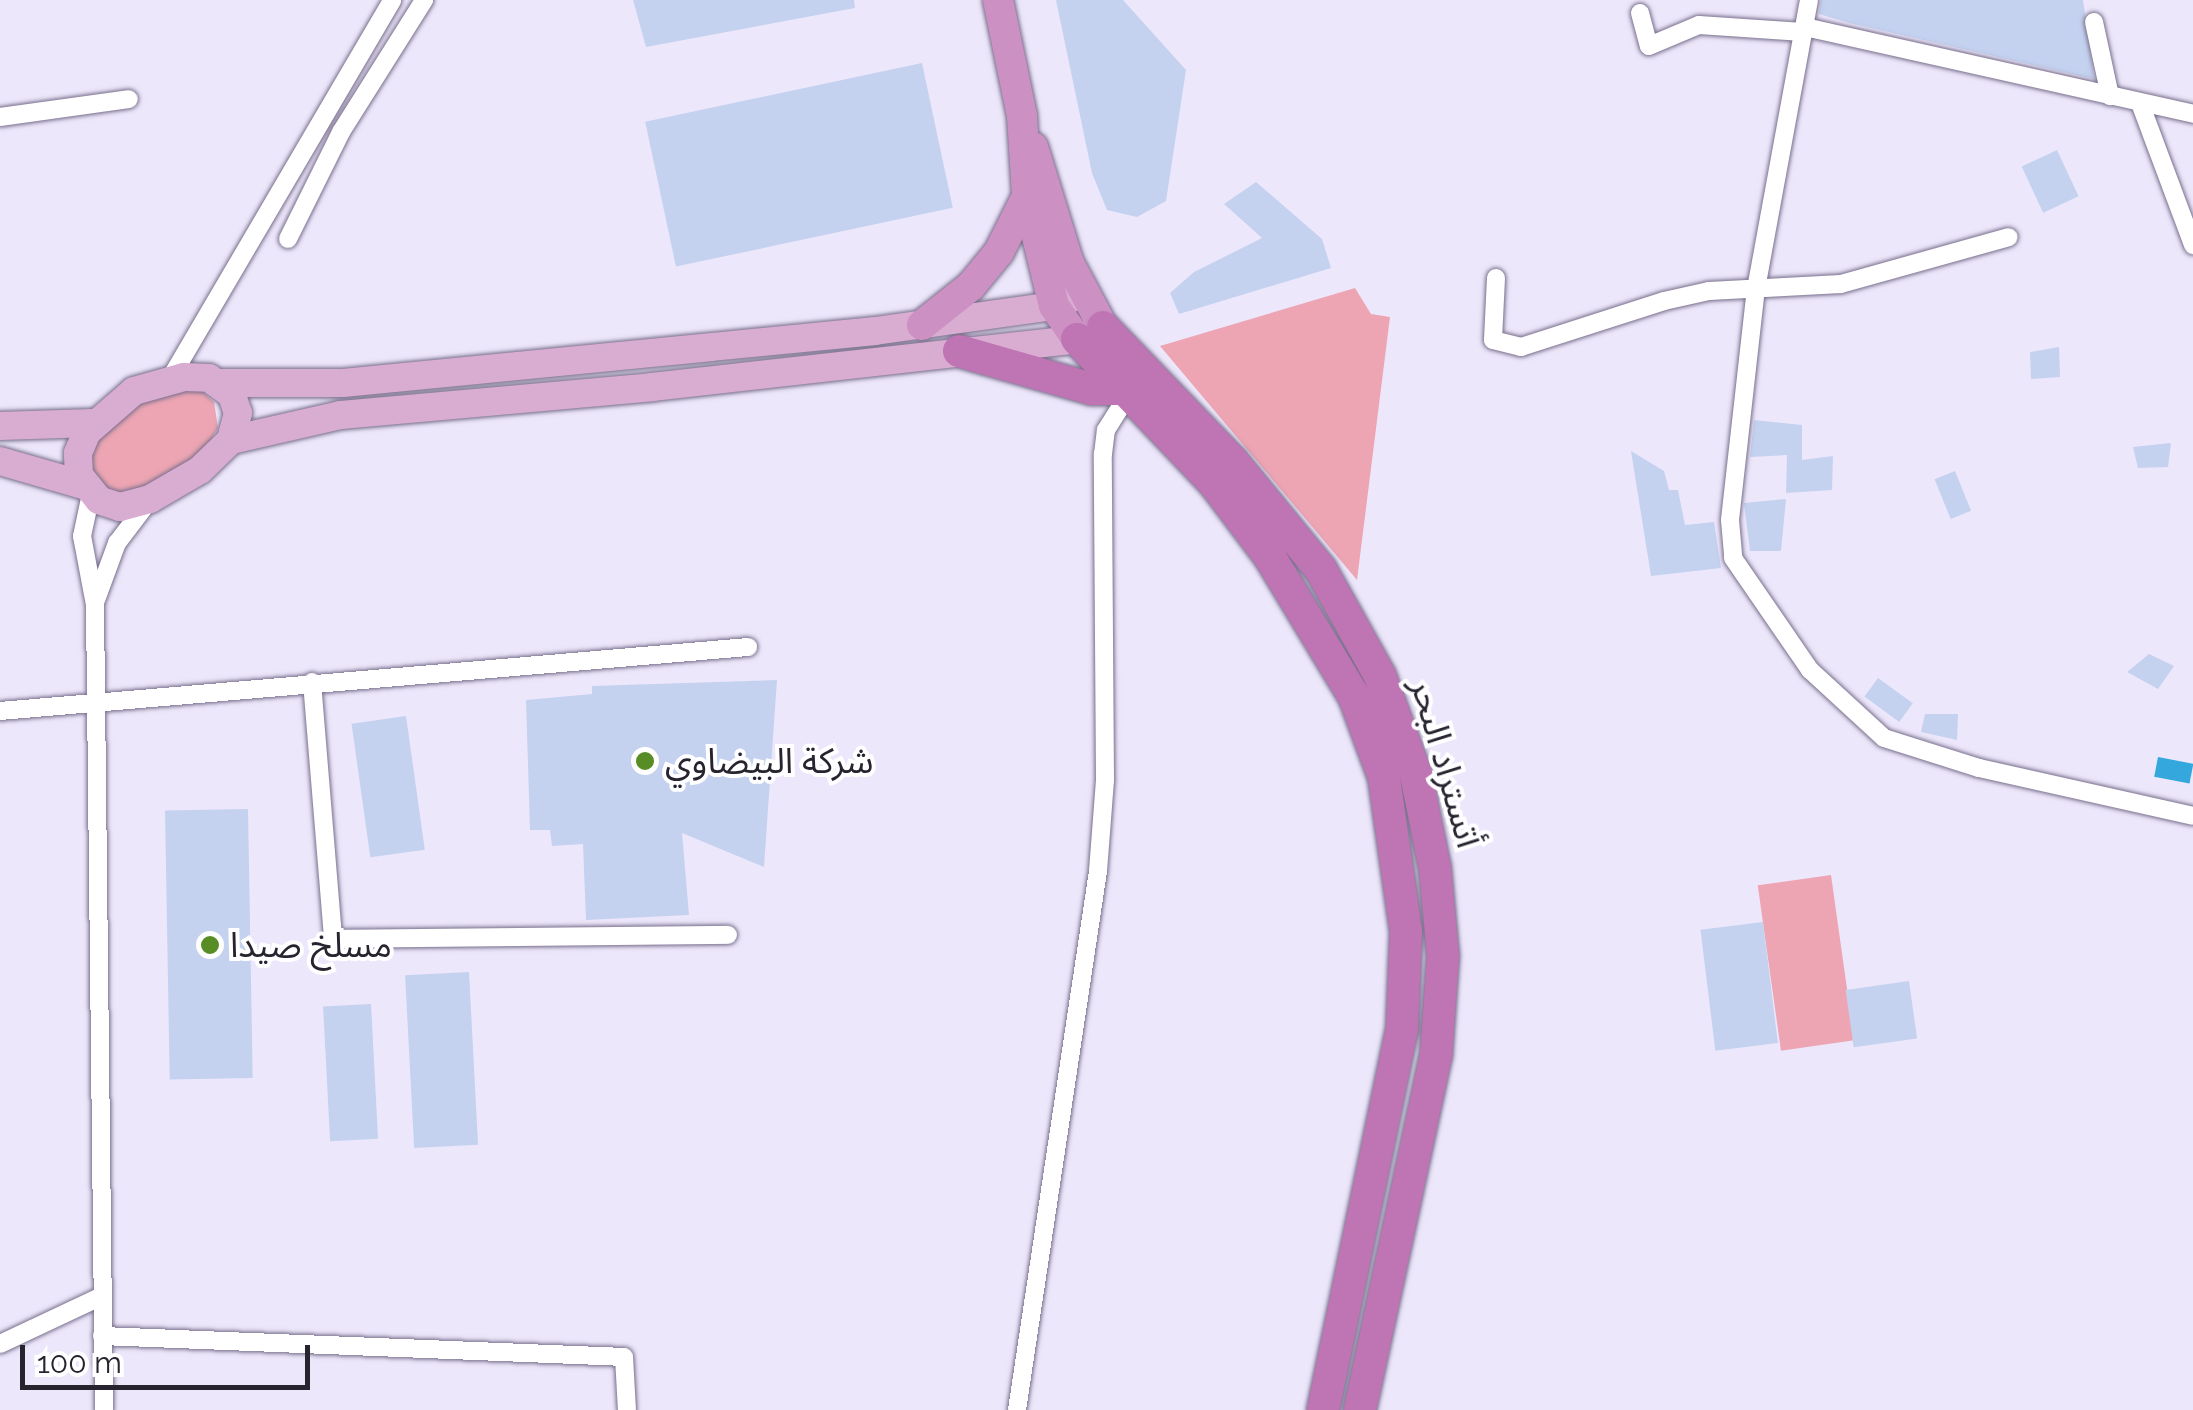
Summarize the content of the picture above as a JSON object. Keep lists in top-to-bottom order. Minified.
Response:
{"streets":{"highway":["أتستراد البحر"]},"places":["شركة البيضاوي","مسلخ صيدا"],"scale_bar":"100 m"}
